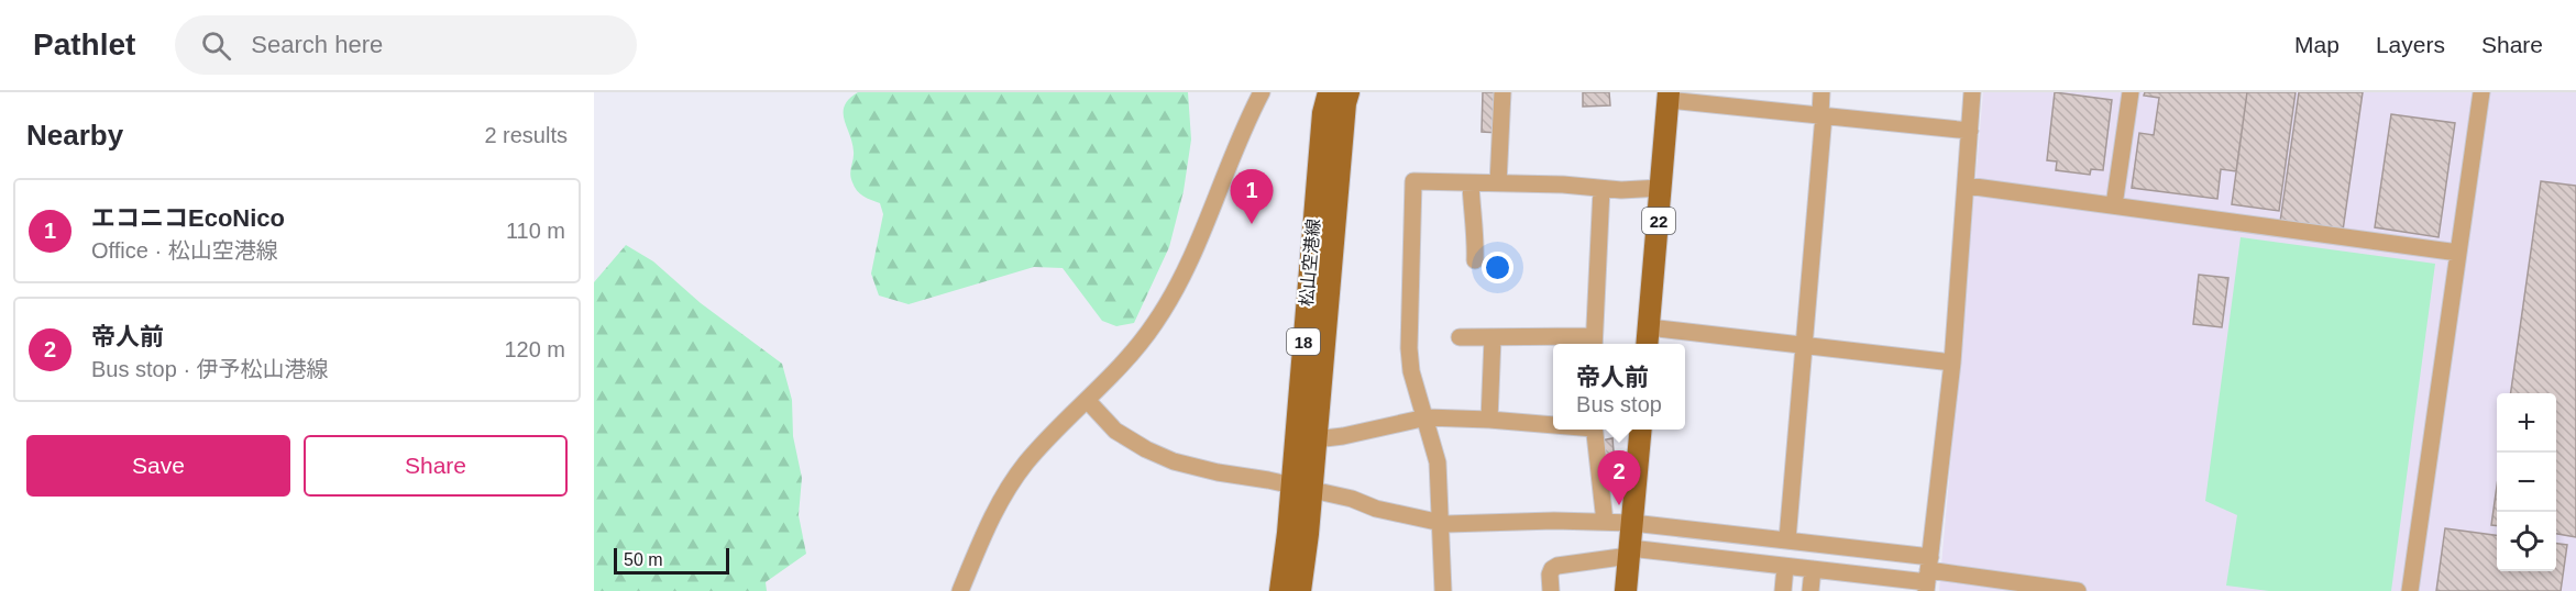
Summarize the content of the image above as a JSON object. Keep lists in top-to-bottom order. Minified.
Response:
{"streets":{"main road":["22","松山空港線","18"]},"scale_bar":"50 m","page":{"header":"Pathlet","search":"Search here","nav":["Map","Layers","Share"],"heading":["Nearby","2 results"],"pins":["1","2"],"list":[{"mark":"1","name":"エコニコEcoNico","note":"Office · 松山空港線","value":"110 m"},{"mark":"2","name":"帝人前","note":"Bus stop · 伊予松山港線","value":"120 m"}],"popup":["帝人前","Bus stop"],"map_buttons":["+","−"],"buttons":["Save","Share"],"scale":"50 m"}}
